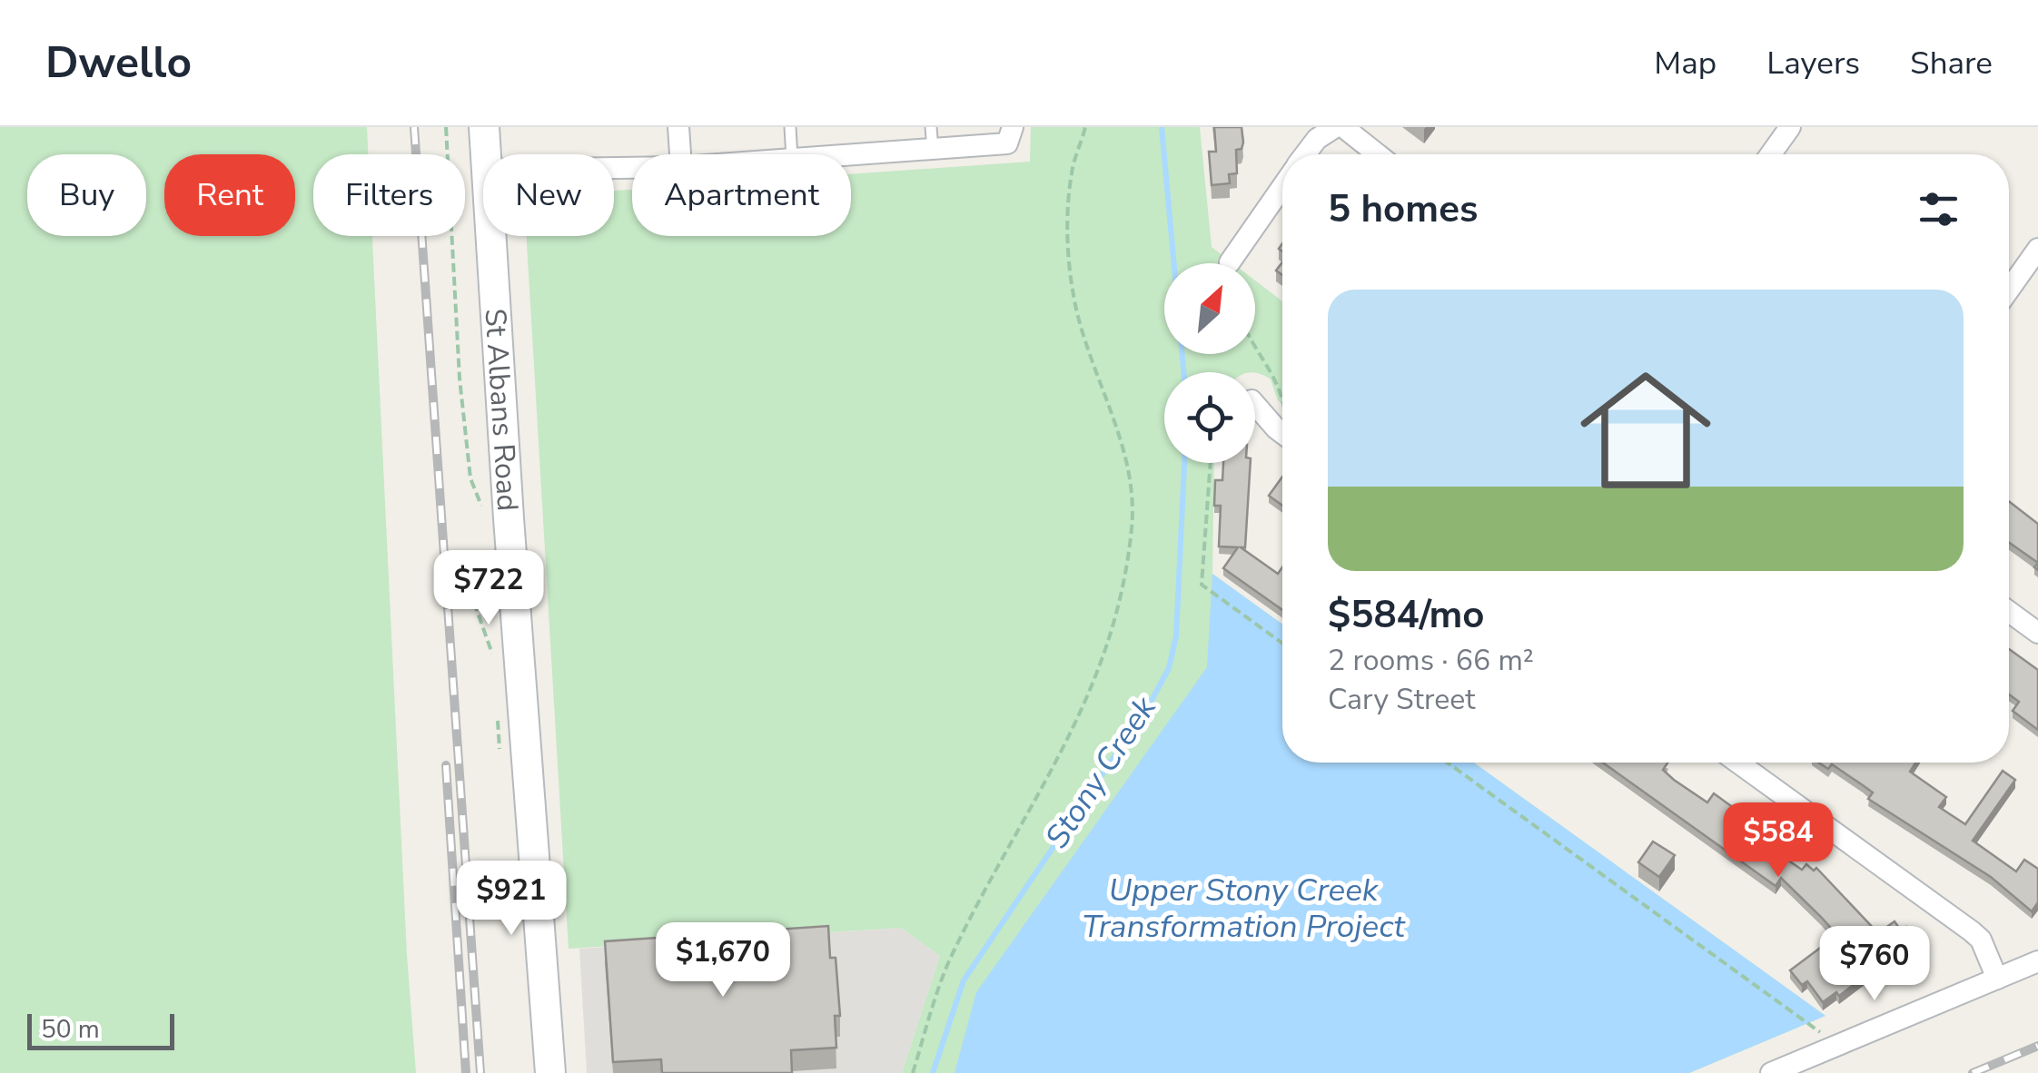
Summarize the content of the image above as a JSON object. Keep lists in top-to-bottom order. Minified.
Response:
{"streets":{"main road":["St Albans Road"]},"water":["Stony Creek","Upper Stony Creek Transformation Project"],"scale_bar":"50 m","north":"top right","page":{"header":"Dwello","nav":["Map","Layers","Share"],"chip":["Buy","Rent","Filters","New","Apartment"],"heading":"5 homes","list":[{"name":"$584/mo","note":"2 rooms · 66 m² · Cary Street"}],"price":["$722","$584","$921","$1,670","$760"],"scale":"50 m"}}
